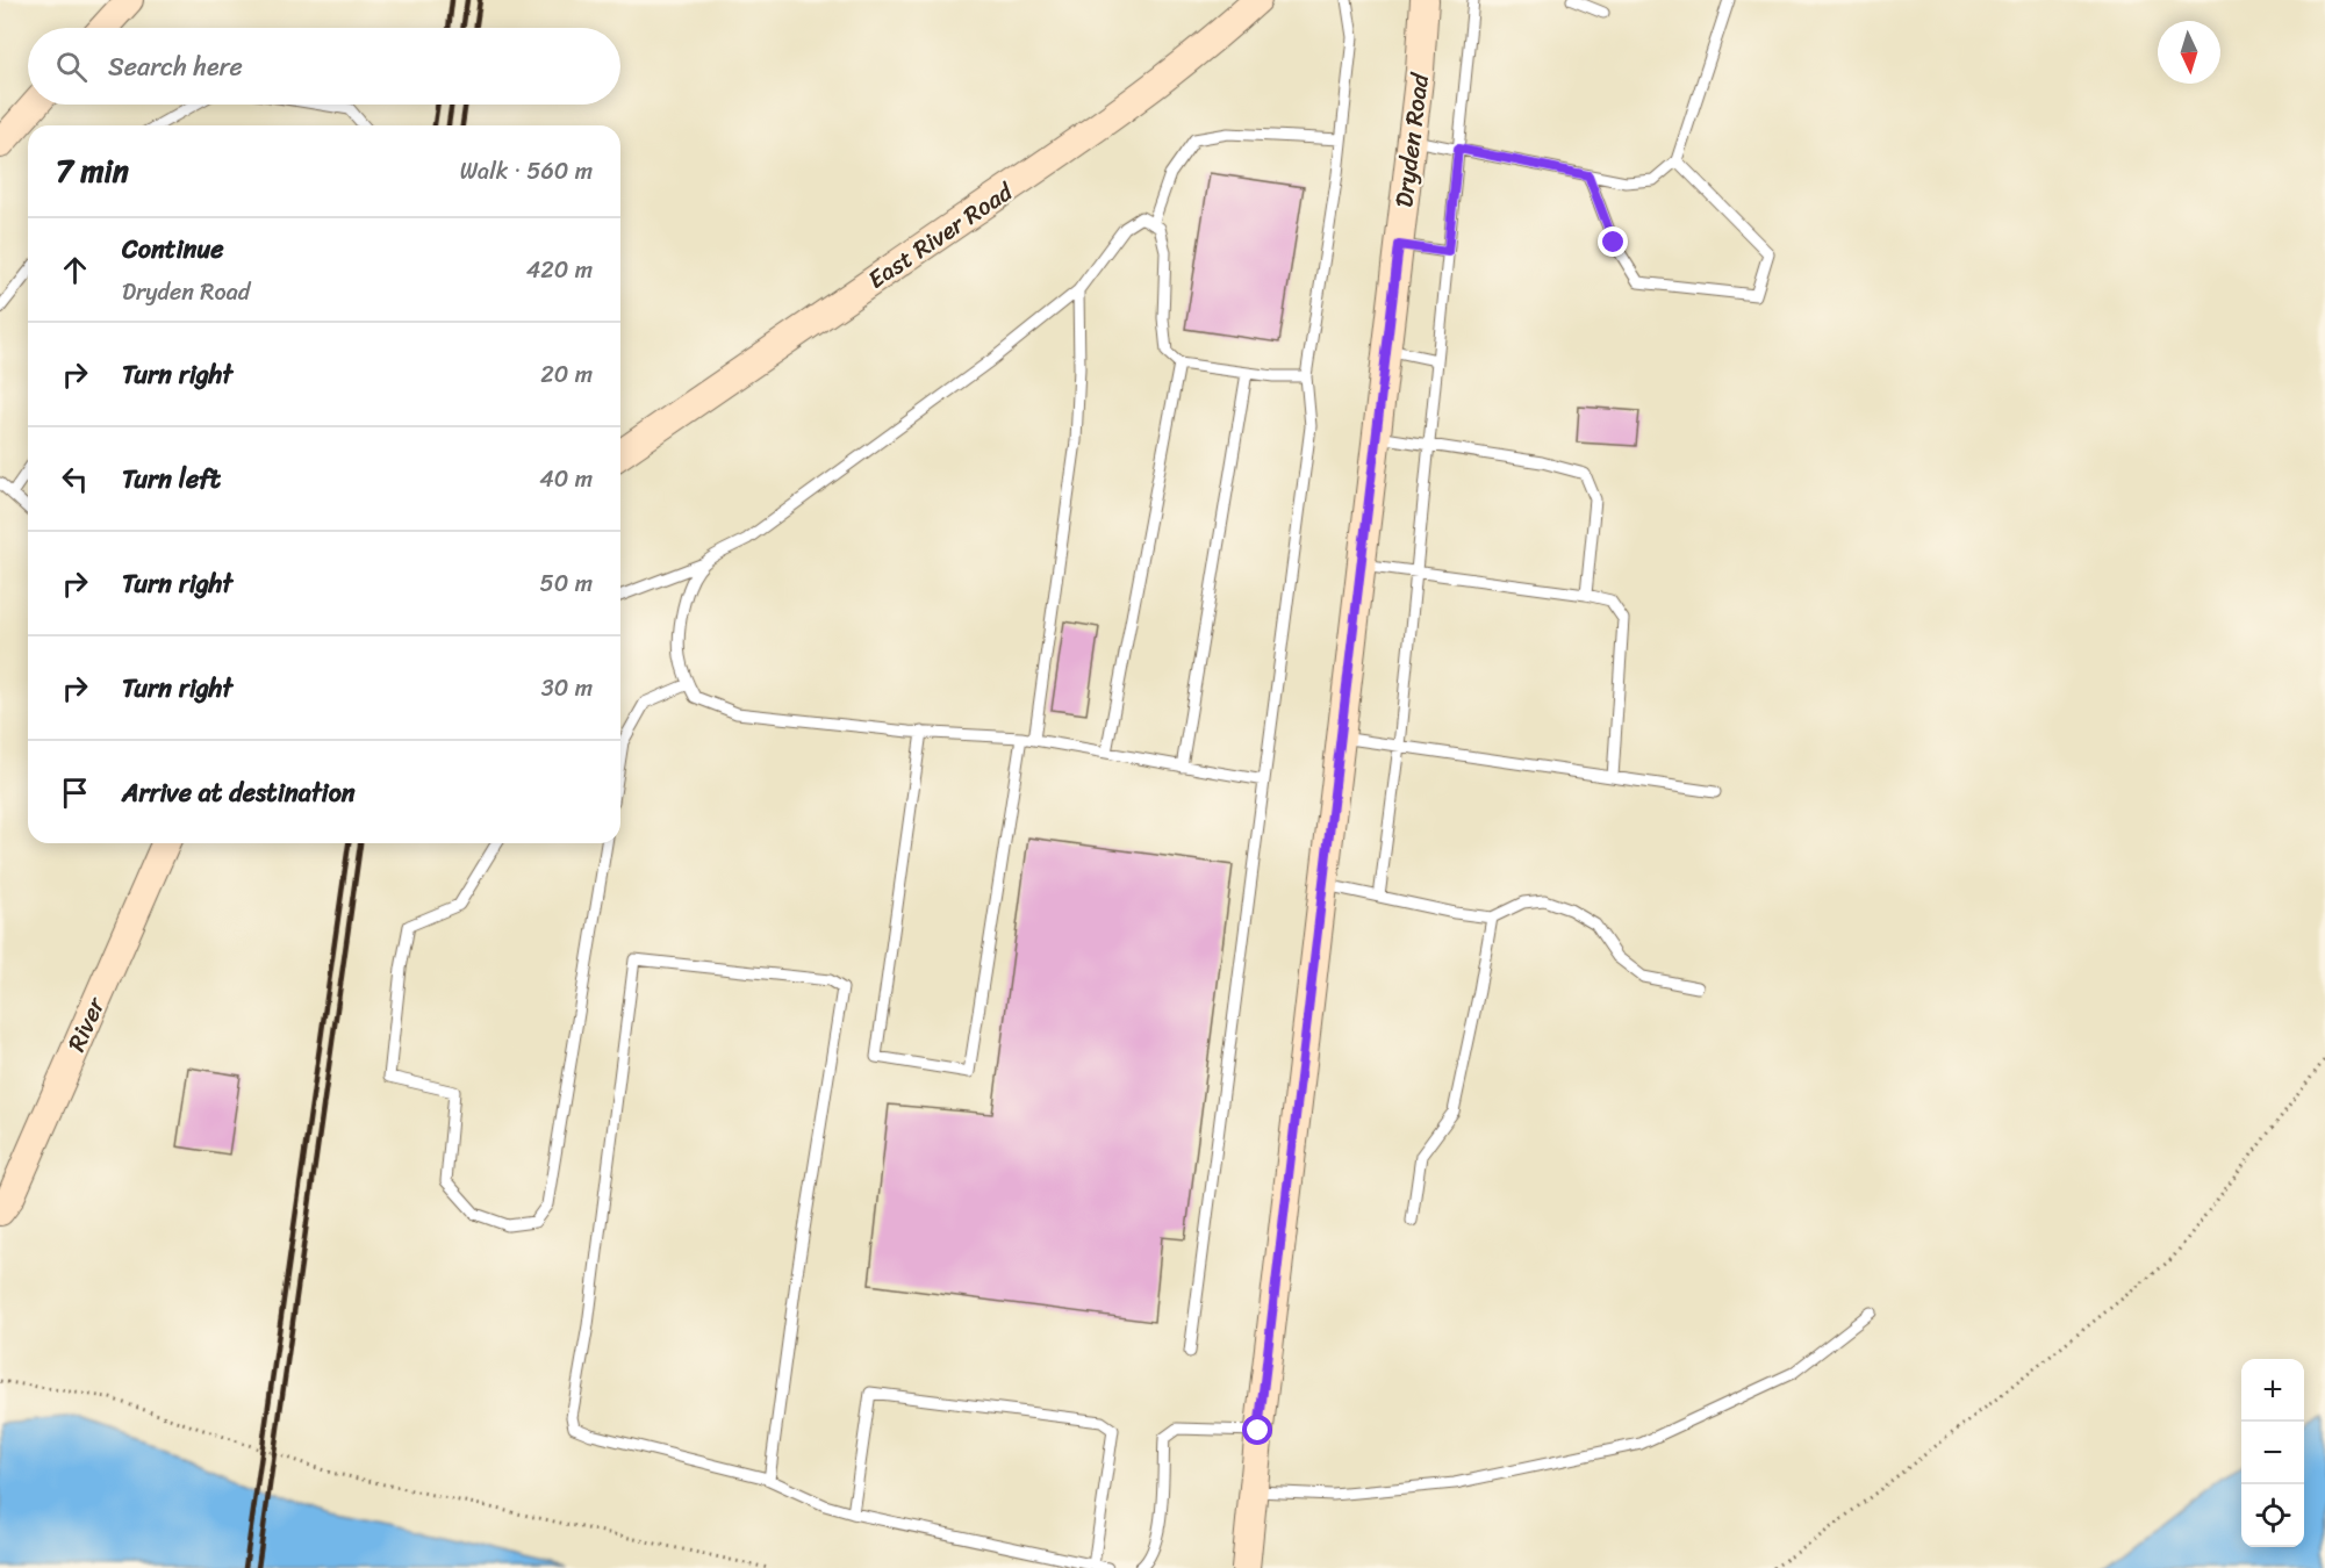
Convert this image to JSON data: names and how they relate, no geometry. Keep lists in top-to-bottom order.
{
  "streets": {
    "main road": ["Dryden Road", "East River Road", "River"]
  },
  "north": "bottom",
  "page": {
    "search": "Search here",
    "heading": ["7 min", "Walk · 560 m"],
    "list": [
      ["Continue", "Dryden Road", "420 m"],
      ["Turn right", "20 m"],
      ["Turn left", "40 m"],
      ["Turn right", "50 m"],
      ["Turn right", "30 m"],
      "Arrive at destination"
    ],
    "map_buttons": ["+", "−"]
  }
}
